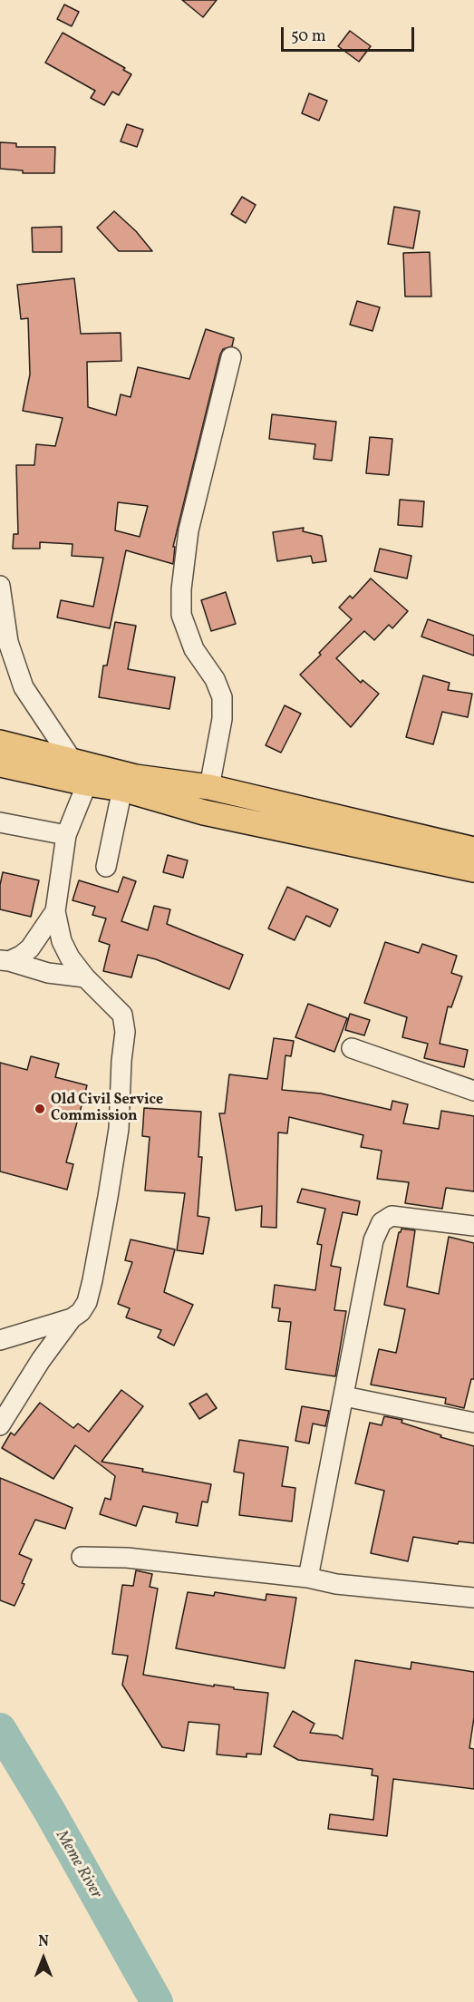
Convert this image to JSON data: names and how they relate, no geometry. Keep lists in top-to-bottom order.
{
  "water": ["Meme River"],
  "places": ["Old Civil Service Commission"],
  "scale_bar": "50 m",
  "north": "top"
}
